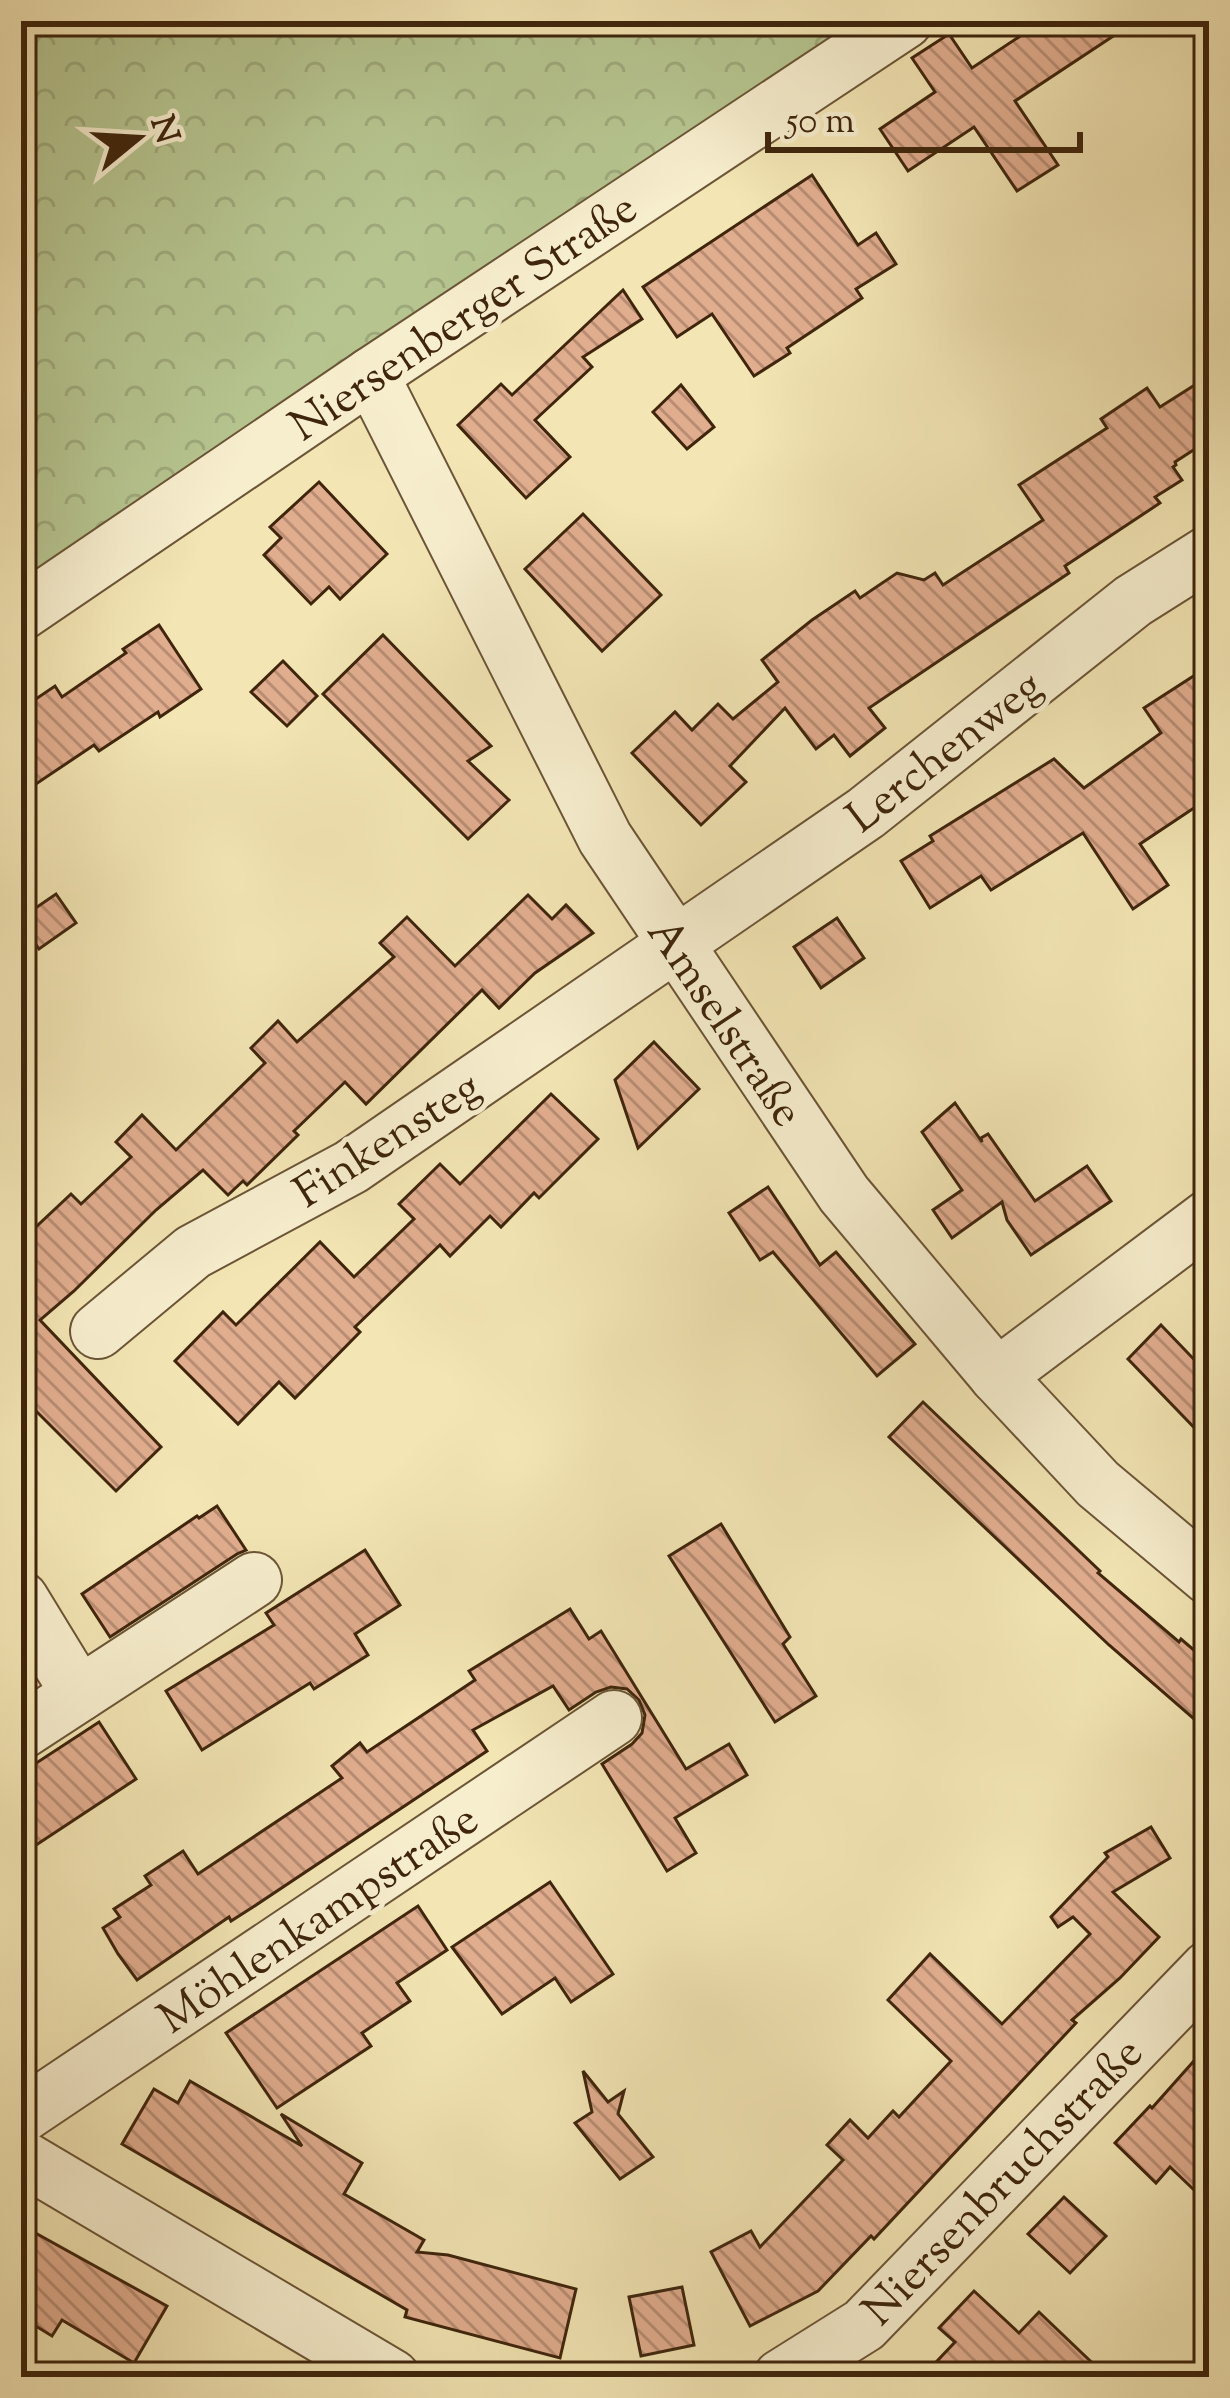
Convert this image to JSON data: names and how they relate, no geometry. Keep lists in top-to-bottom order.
{
  "streets": {
    "street": [
      "Niersenberger Straße",
      "Lerchenweg",
      "Amselstraße",
      "Finkensteg",
      "Möhlenkampstraße",
      "Niersenbruchstraße"
    ]
  },
  "crossings": [
    ["Niersenberger Straße", "Amselstraße"],
    ["Lerchenweg", "Amselstraße"],
    ["Lerchenweg", "Finkensteg"],
    ["Amselstraße", "Finkensteg"]
  ],
  "scale_bar": "50 m",
  "north": "right"
}
